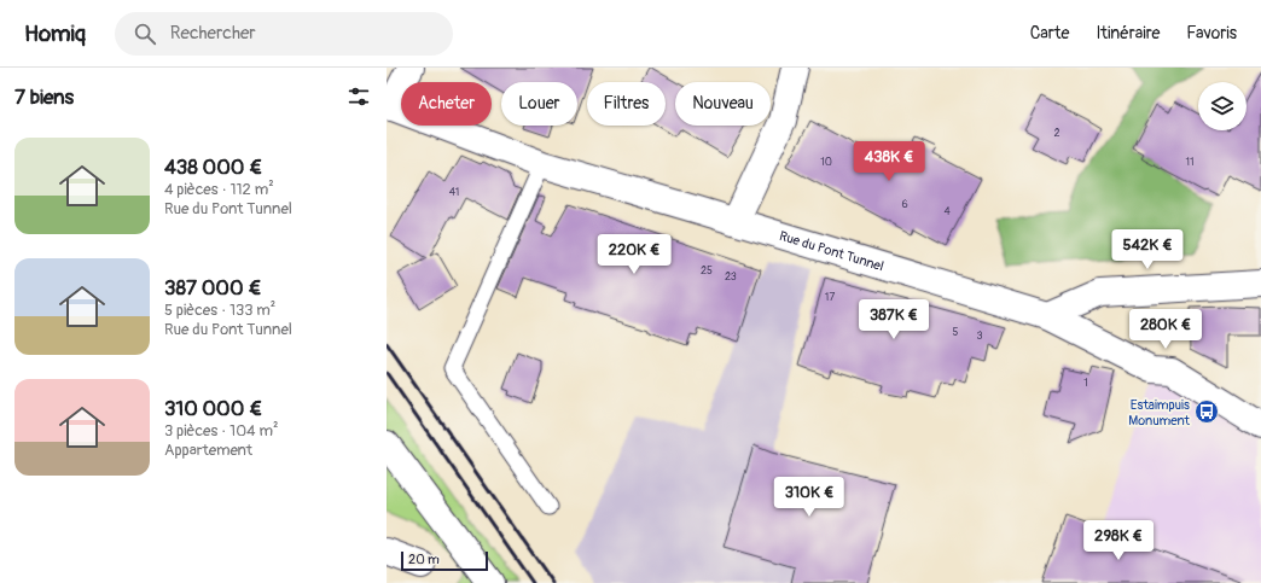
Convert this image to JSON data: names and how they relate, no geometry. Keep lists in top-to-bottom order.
{
  "streets": {
    "main road": ["Rue du Pont Tunnel"]
  },
  "places": {
    "bus stop": ["Estaimpuis Monument"]
  },
  "house_numbers": [
    "2",
    "10",
    "11",
    "41",
    "6",
    "4",
    "25",
    "23",
    "17",
    "5",
    "3",
    "1"
  ],
  "scale_bar": "20 m",
  "page": {
    "header": "Homiq",
    "search": "Rechercher",
    "nav": ["Carte", "Itinéraire", "Favoris"],
    "heading": "7 biens",
    "chip": [
      "Acheter",
      "Louer",
      "Filtres",
      "Nouveau"
    ],
    "list": [
      {
        "name": "438 000 €",
        "note": "4 pièces · 112 m² · Rue du Pont Tunnel"
      },
      {
        "name": "387 000 €",
        "note": "5 pièces · 133 m² · Rue du Pont Tunnel"
      },
      {
        "name": "310 000 €",
        "note": "3 pièces · 104 m² · Appartement"
      }
    ],
    "price": [
      "438K €",
      "542K €",
      "220K €",
      "387K €",
      "280K €",
      "310K €",
      "298K €"
    ],
    "scale": "20 m"
  }
}
